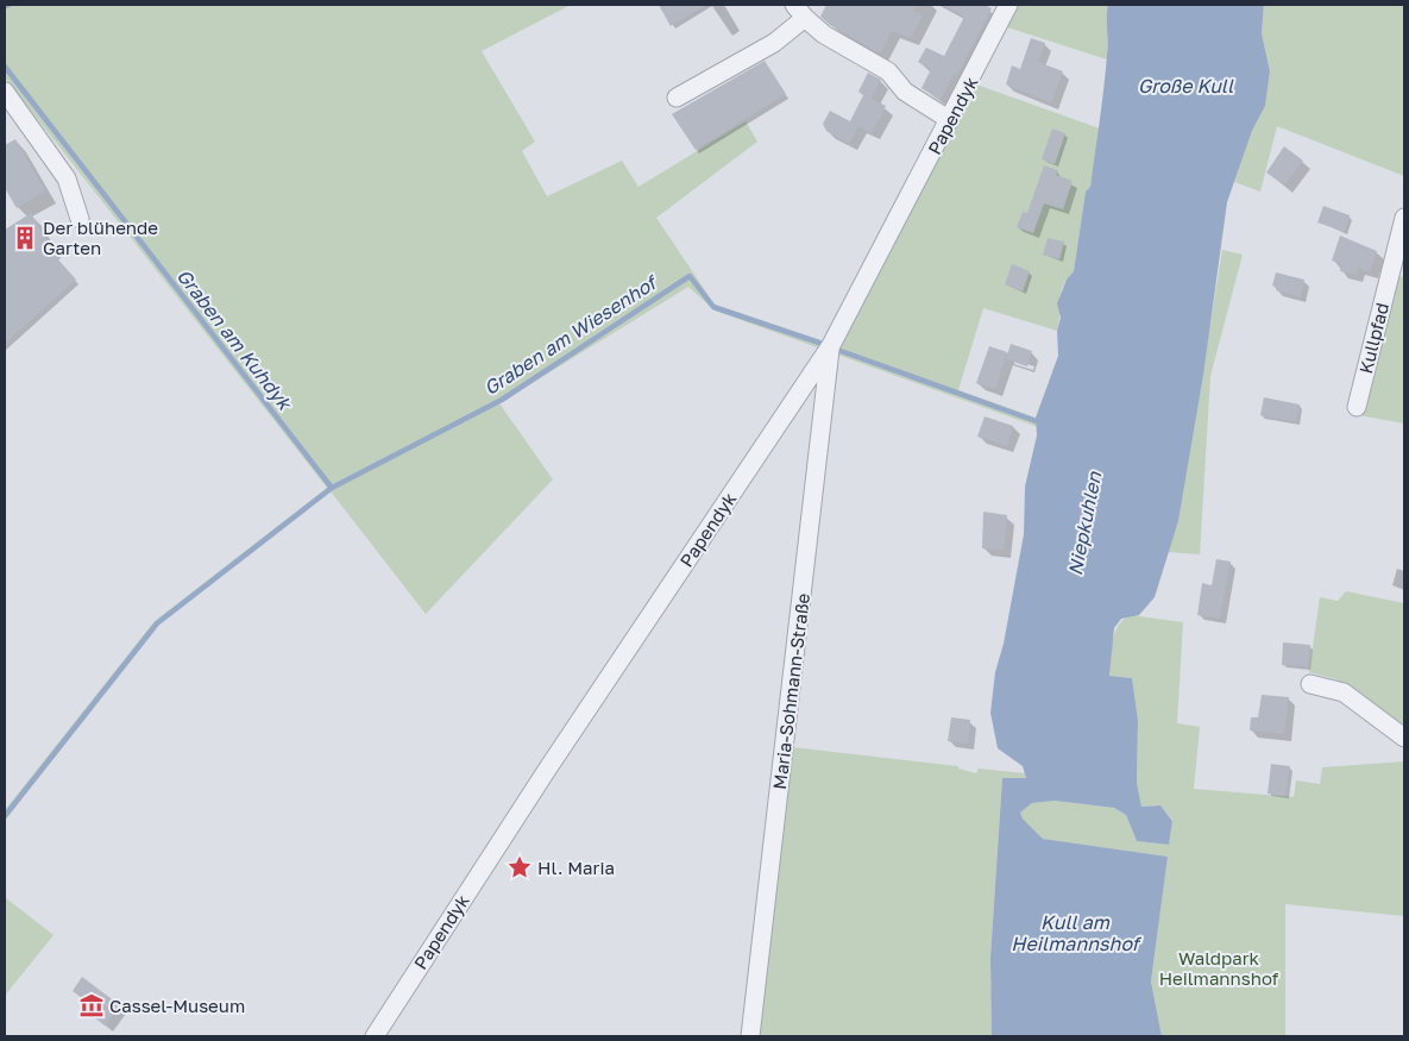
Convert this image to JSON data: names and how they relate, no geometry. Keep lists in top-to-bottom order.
{
  "streets": {
    "street": ["Papendyk", "Kullpfad", "Maria-Sohmann-Straße"]
  },
  "crossings": [
    ["Papendyk", "Maria-Sohmann-Straße"]
  ],
  "water": [
    "Große Kull",
    "Graben am Wiesenhof",
    "Graben am Kuhdyk",
    "Niepkuhlen",
    "Kull am Heilmannshof"
  ],
  "parks": ["Waldpark Heilmannshof"],
  "places": {
    "building": ["Der blühende Garten"],
    "place": ["Hl. Maria"],
    "museum": ["Cassel-Museum"]
  }
}
